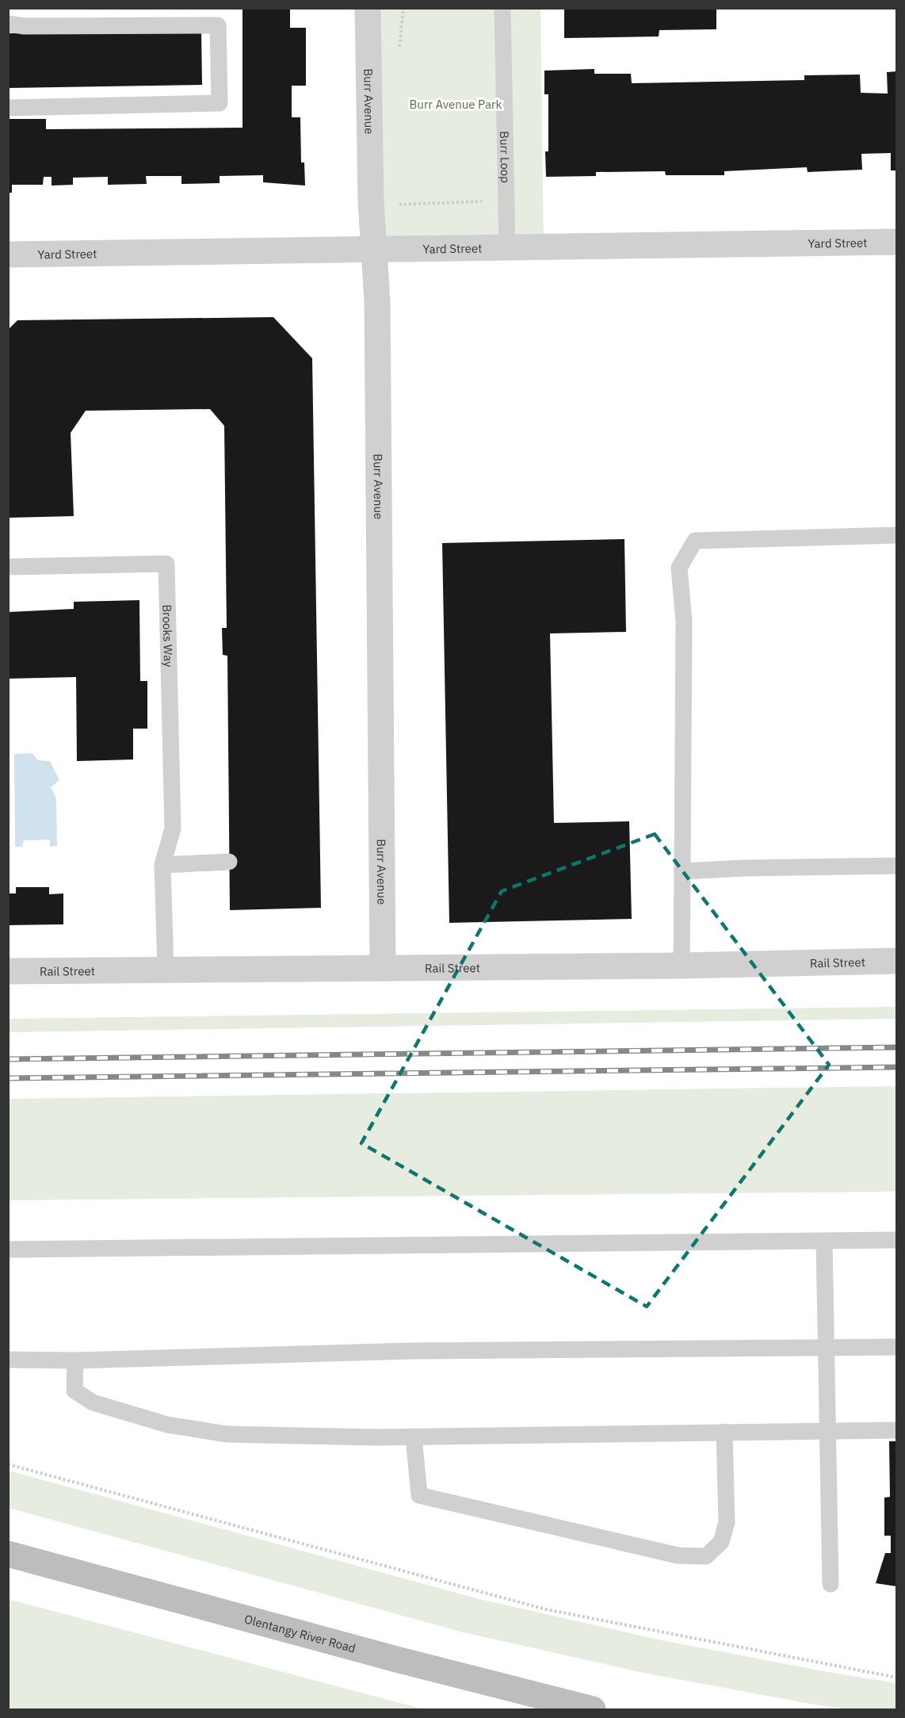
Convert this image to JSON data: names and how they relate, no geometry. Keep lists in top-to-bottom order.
{
  "streets": {
    "main road": ["Olentangy River Road"],
    "street": ["Burr Avenue", "Yard Street", "Rail Street"],
    "lane": ["Burr Loop", "Brooks Way"]
  },
  "crossings": [
    ["Burr Avenue", "Yard Street"],
    ["Burr Avenue", "Rail Street"],
    ["Burr Loop", "Yard Street"]
  ],
  "parks": ["Burr Avenue Park"]
}
